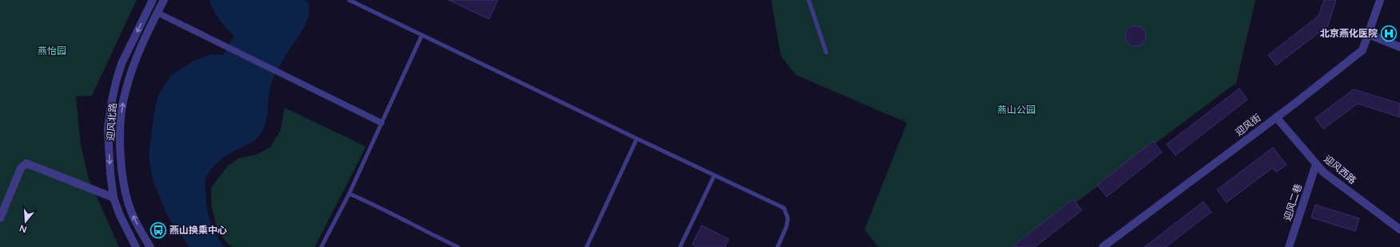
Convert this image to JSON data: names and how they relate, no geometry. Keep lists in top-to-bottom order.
{
  "streets": {
    "street": [
      "迎风北路",
      "迎风街",
      "迎风西路",
      "迎风二巷"
    ]
  },
  "crossings": [
    ["迎风街", "迎风西路"],
    ["迎风西路", "迎风二巷"]
  ],
  "parks": ["燕怡园", "燕山公园"],
  "places": {
    "hospital": ["北京燕化医院"],
    "bus stop": ["燕山换乘中心"]
  },
  "north": "bottom"
}
